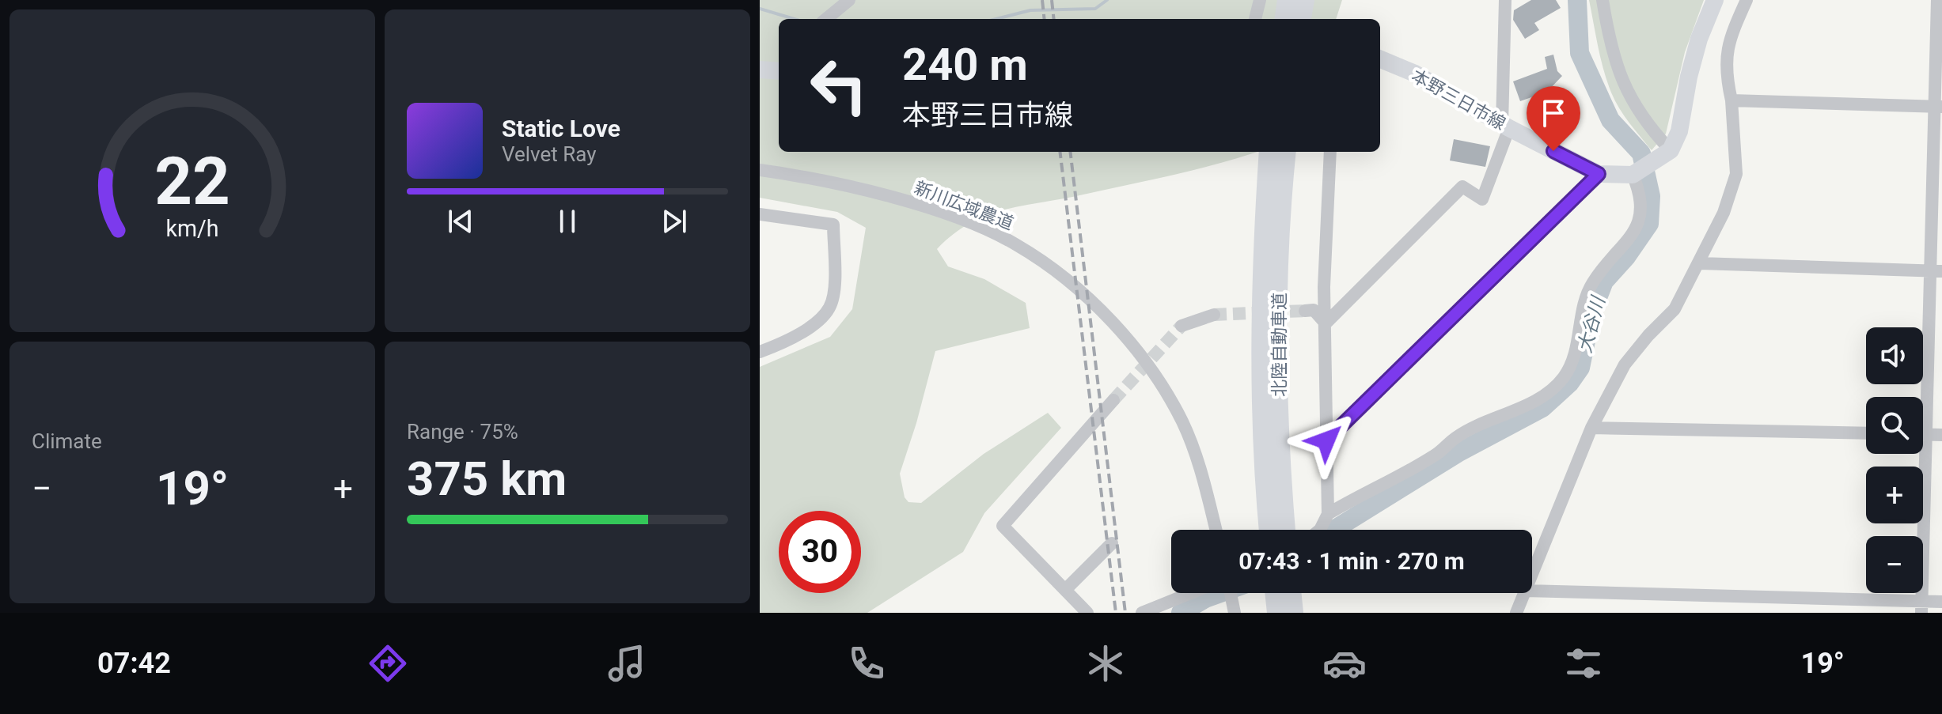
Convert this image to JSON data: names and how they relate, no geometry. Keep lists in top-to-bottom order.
{
  "streets": {
    "highway": ["北陸自動車道"],
    "main road": ["本野三日市線"],
    "street": ["新川広域農道"]
  },
  "water": ["大谷川"],
  "page": {
    "turn": ["240 m", "本野三日市線"],
    "song": ["Static Love", "Velvet Ray"],
    "map_buttons": ["+", "−"],
    "tile": [
      "Climate",
      ["Range · 75%", "375 km"]
    ],
    "heat": ["−", "19°", "+"],
    "limit": "30",
    "trip": "07:43 · 1 min · 270 m",
    "tabs": ["07:42", "19°"],
    "gauge": ["22", "km/h"]
  }
}
